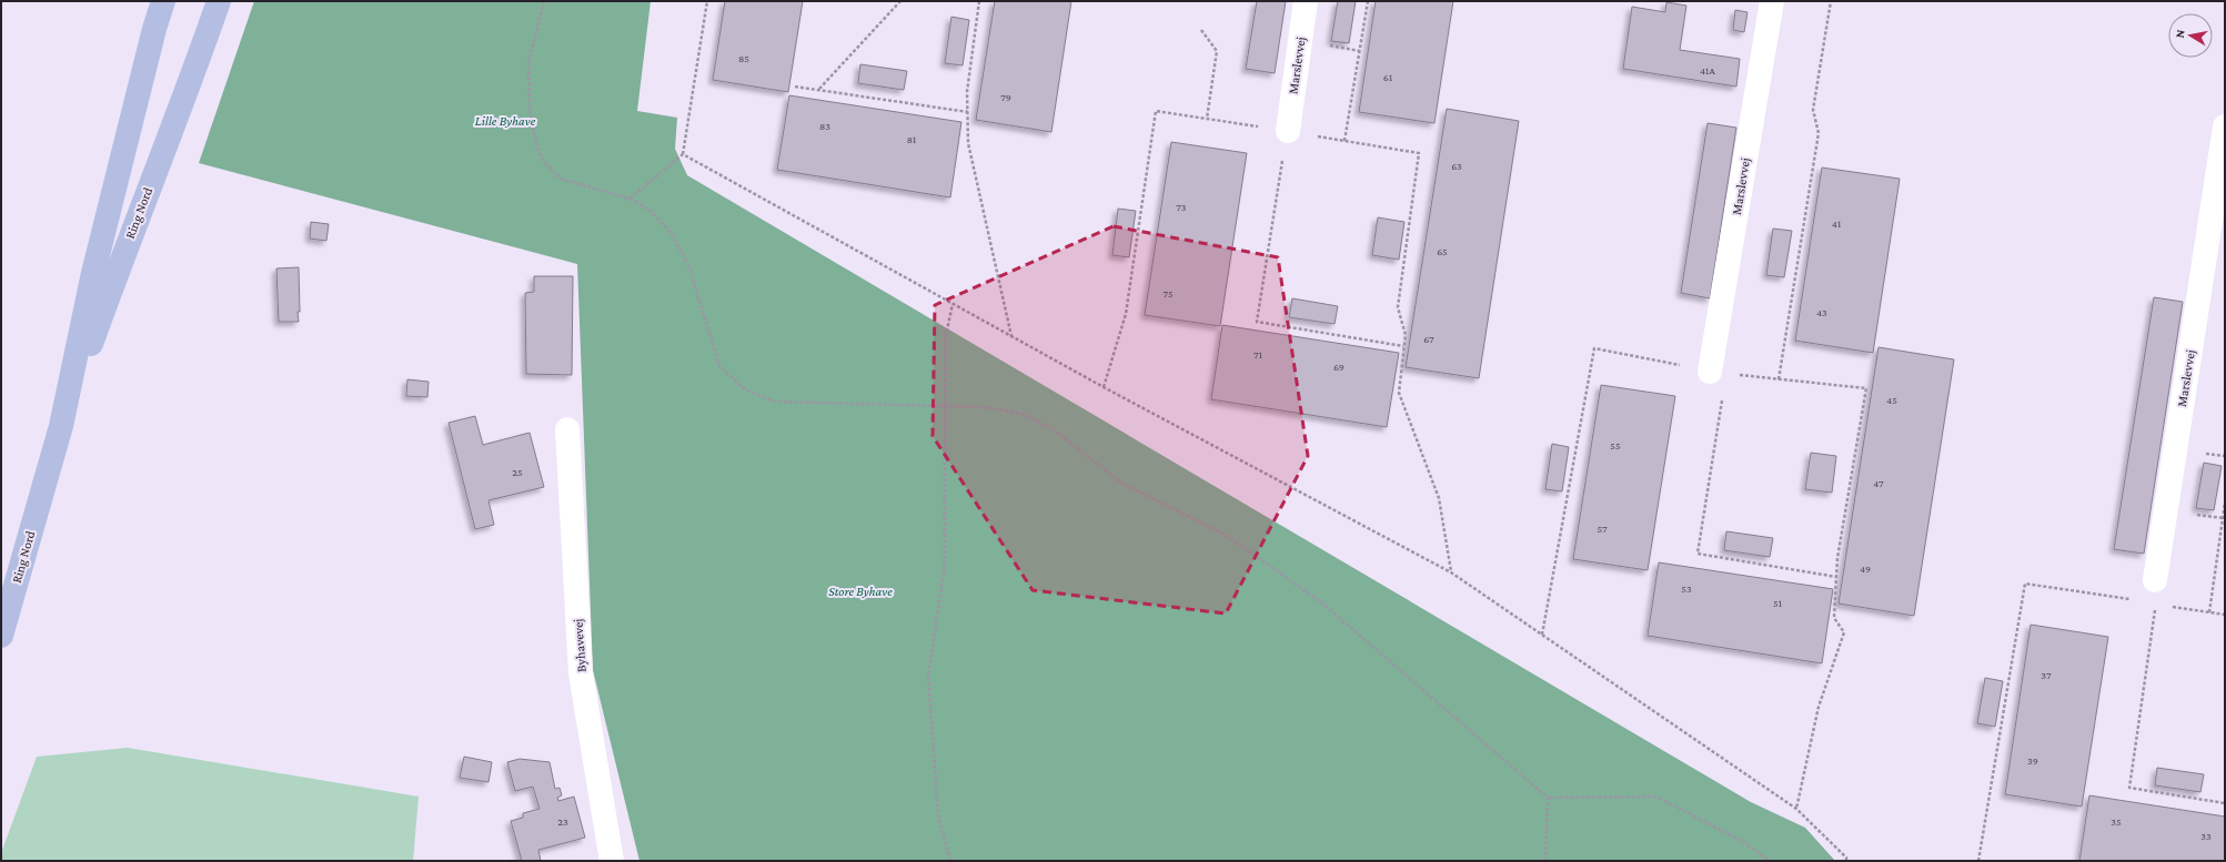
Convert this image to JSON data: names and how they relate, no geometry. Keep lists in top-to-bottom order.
{
  "streets": {
    "main road": ["Ring Nord"],
    "street": ["Marslevvej", "Byhavevej"]
  },
  "parks": ["Lille Byhave", "Store Byhave"],
  "house_numbers": [
    "85",
    "41A",
    "61",
    "79",
    "83",
    "81",
    "63",
    "73",
    "41",
    "65",
    "75",
    "43",
    "67",
    "71",
    "69",
    "45",
    "55",
    "25",
    "47",
    "57",
    "49",
    "53",
    "51",
    "37",
    "39",
    "23",
    "35",
    "33"
  ],
  "north": "left"
}
